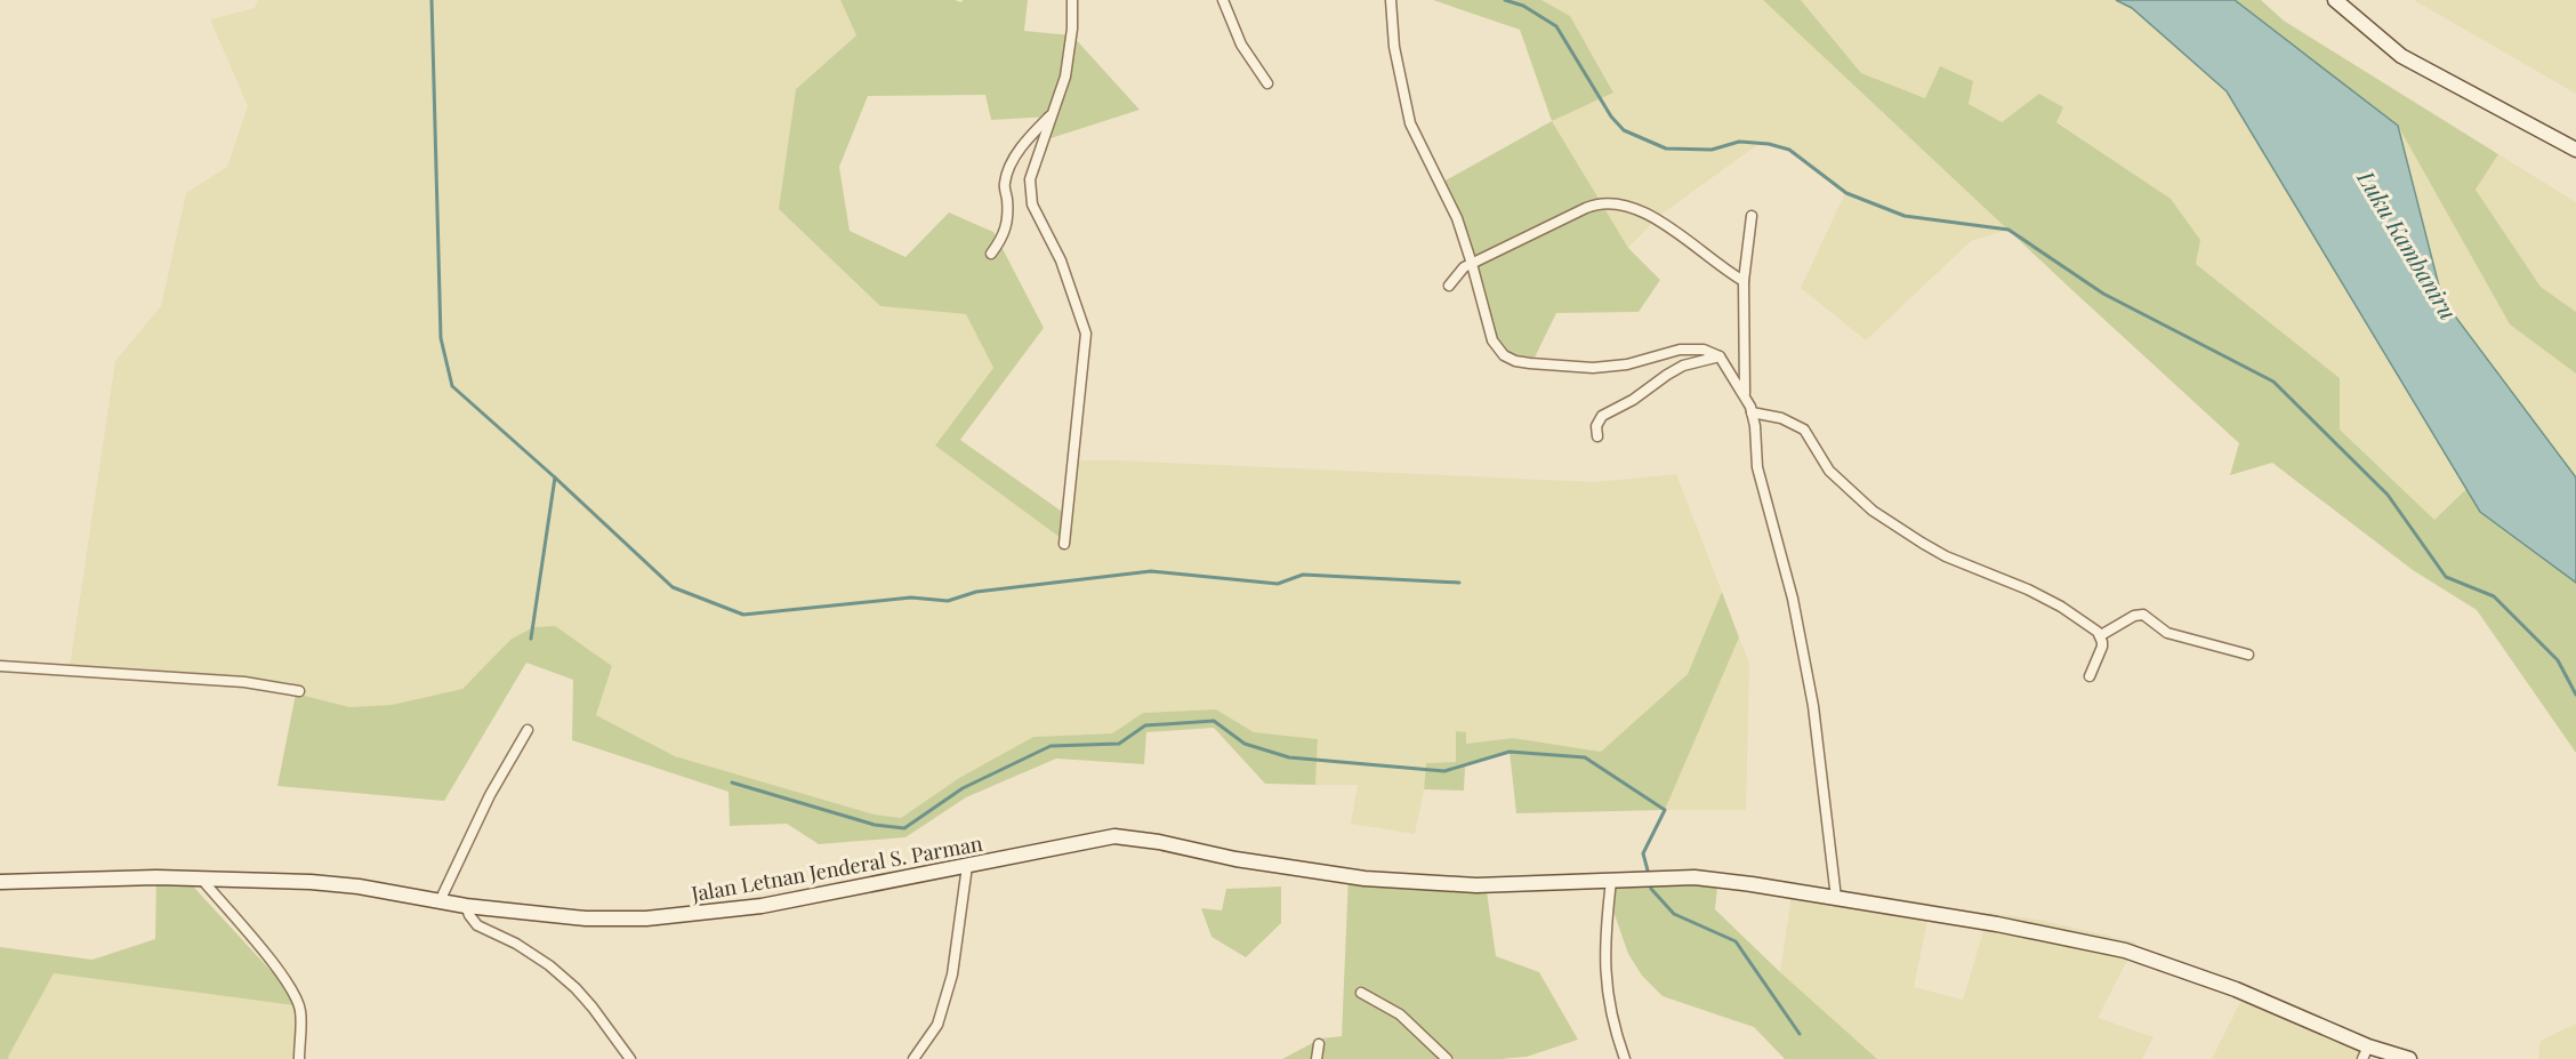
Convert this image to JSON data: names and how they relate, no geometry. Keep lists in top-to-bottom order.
{
  "streets": {
    "street": ["Jalan Letnan Jenderal S. Parman"]
  },
  "water": ["Luku Kambaniru"]
}
